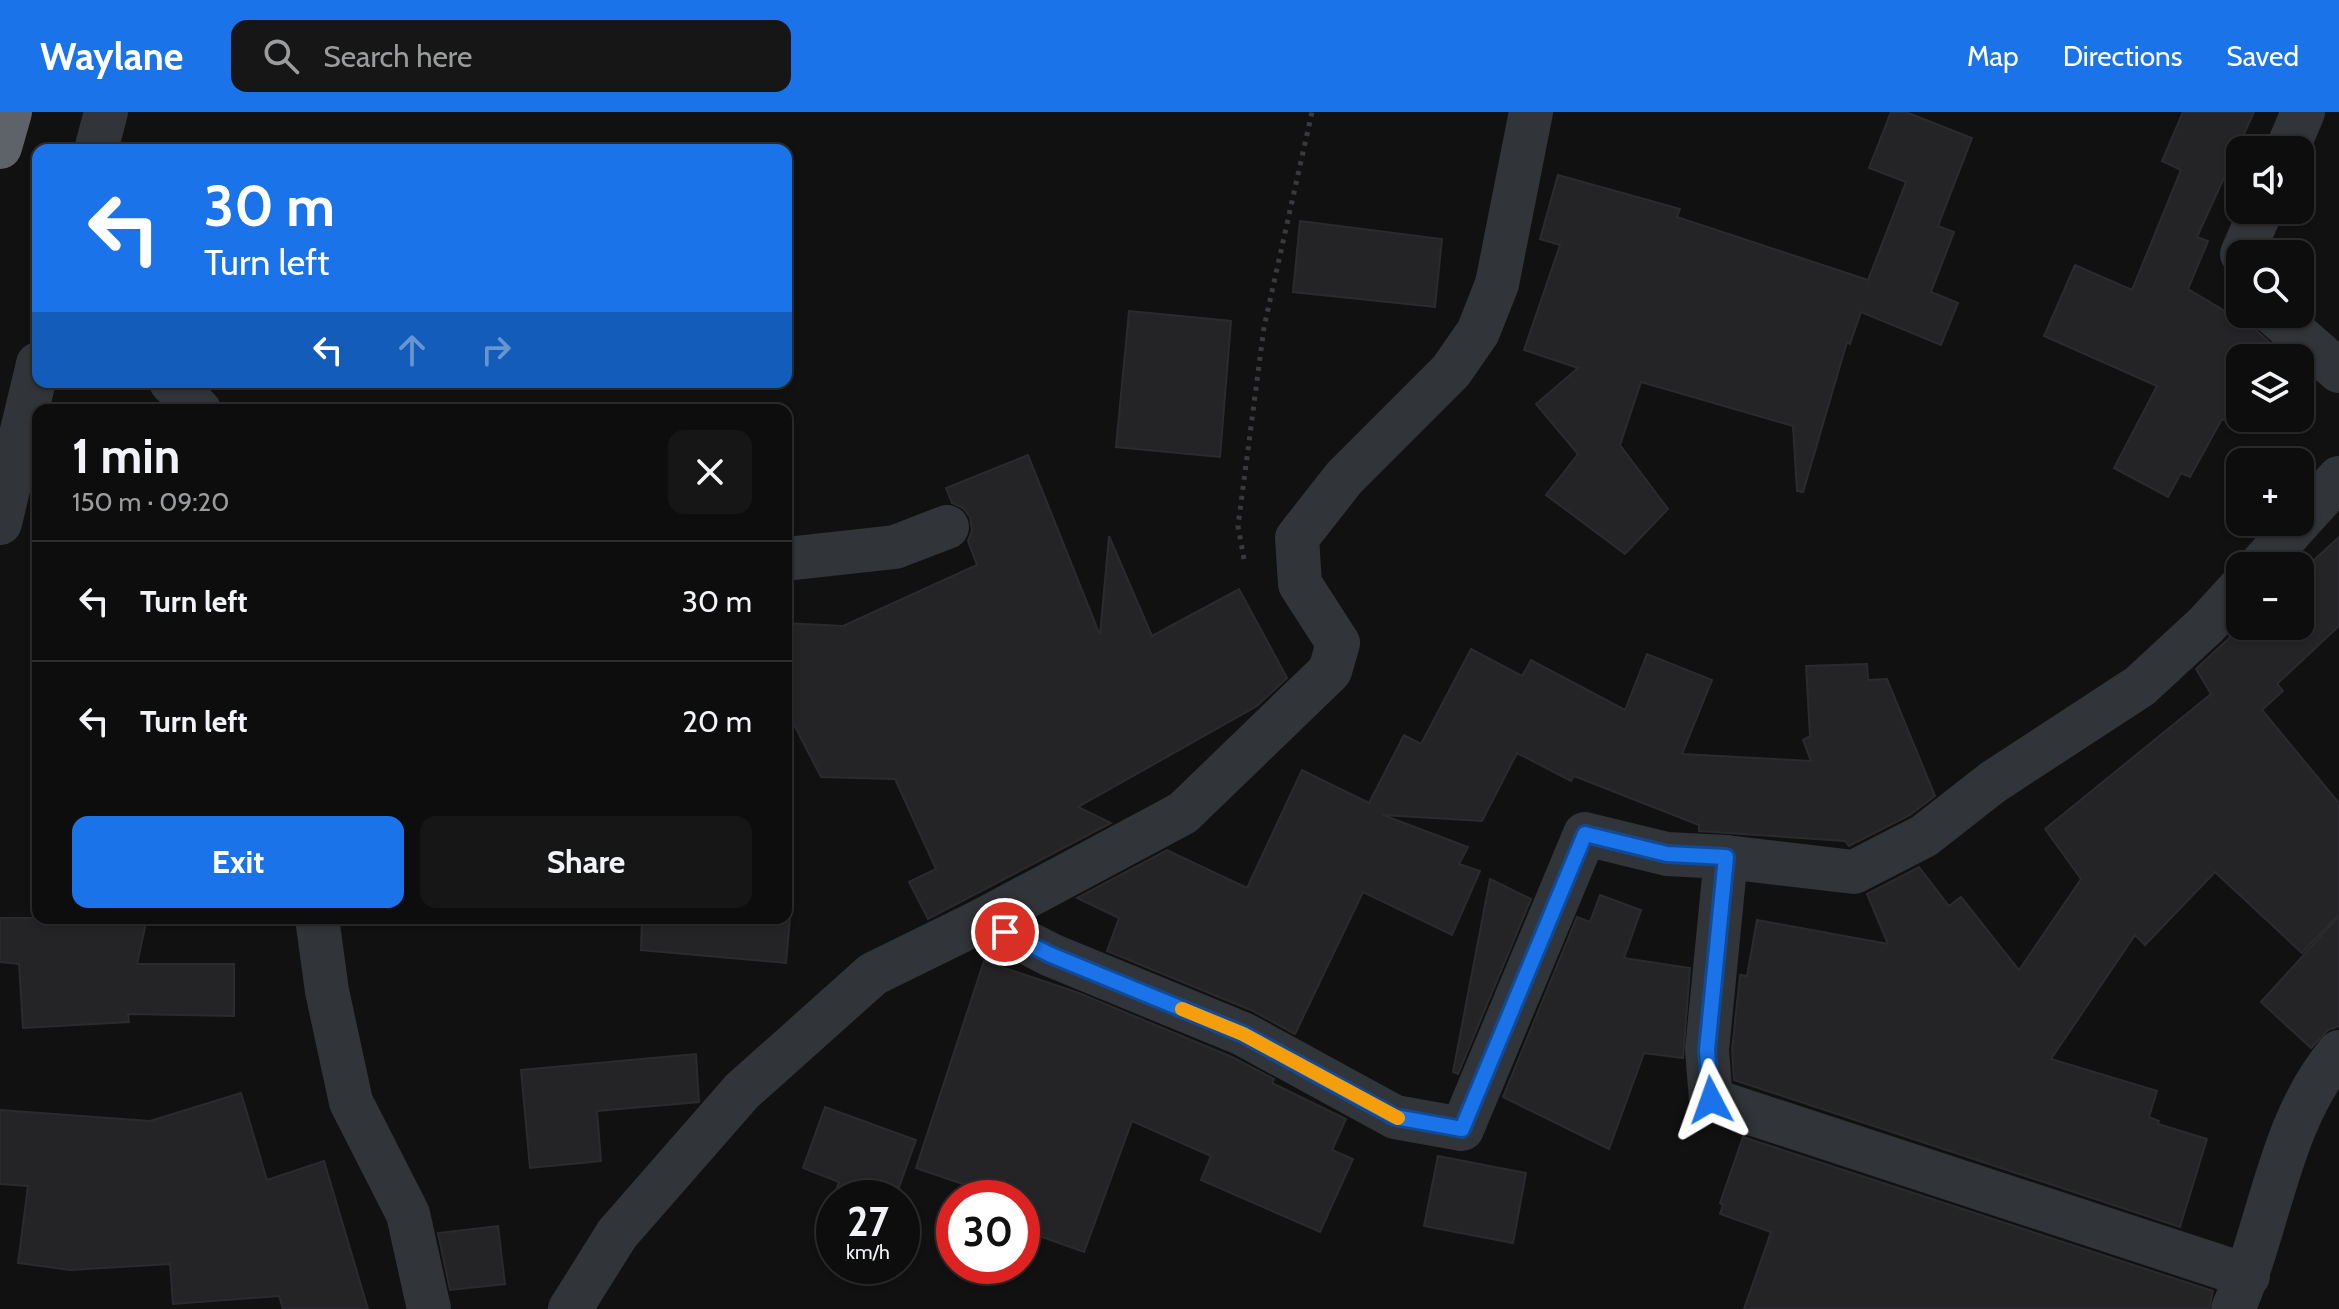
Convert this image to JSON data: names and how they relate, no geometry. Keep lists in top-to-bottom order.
{
  "page": {
    "header": "Waylane",
    "search": "Search here",
    "nav": ["Map", "Directions", "Saved"],
    "map_buttons": ["+", "−"],
    "turn": ["30 m", "Turn left"],
    "heading": ["1 min", "150 m · 09:20"],
    "list": [
      {
        "name": "Turn left",
        "value": "30 m"
      },
      {
        "name": "Turn left",
        "value": "20 m"
      }
    ],
    "buttons": ["Exit", "Share"],
    "speed": "27 km/h",
    "limit": "30"
  }
}
